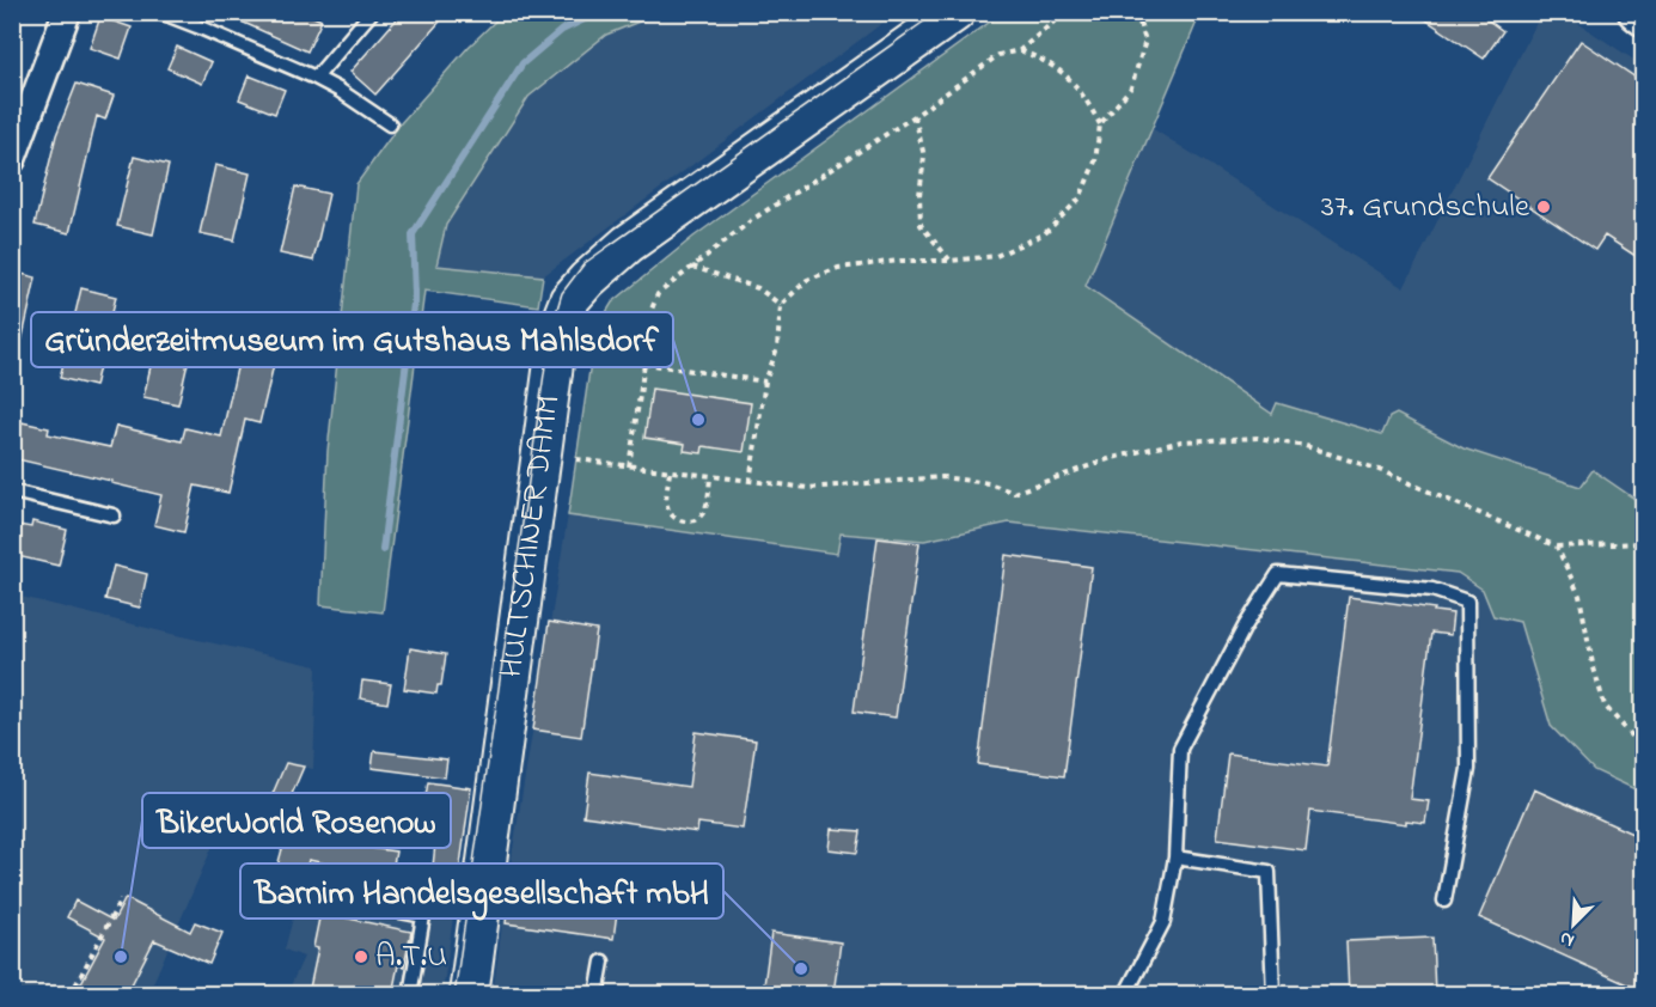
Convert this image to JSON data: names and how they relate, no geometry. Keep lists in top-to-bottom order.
{
  "streets": {
    "main road": ["HULTSCHINER DAMM"]
  },
  "places": [
    "37. Grundschule",
    "Gründerzeitmuseum im Gutshaus Mahlsdorf",
    "BikerWorld Rosenow",
    "A.T.U",
    "Barnim Handelsgesellschaft mbH"
  ],
  "north": "bottom left"
}
